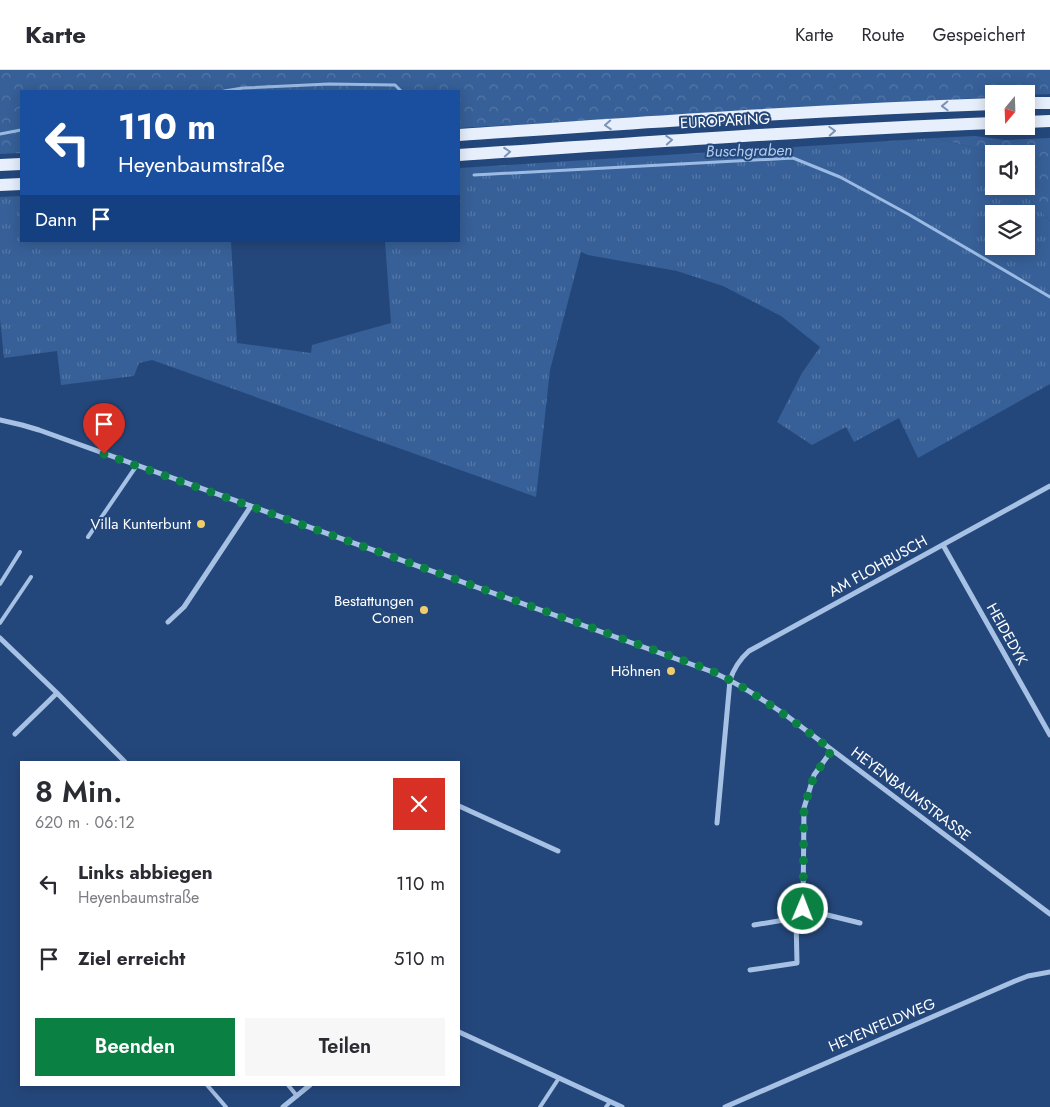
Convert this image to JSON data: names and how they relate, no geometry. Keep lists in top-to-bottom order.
{
  "streets": {
    "main road": ["EUROPARING"],
    "street": [
      "AM FLOHBUSCH",
      "HEIDEDYK",
      "HEYENBAUMSTRASSE",
      "HEYENFELDWEG"
    ]
  },
  "crossings": [
    ["AM FLOHBUSCH", "HEIDEDYK"],
    ["AM FLOHBUSCH", "HEYENBAUMSTRASSE"]
  ],
  "water": ["Buschgraben"],
  "places": ["Villa Kunterbunt", "Bestattungen Conen", "Höhnen"],
  "north": "bottom",
  "page": {
    "header": "Karte",
    "nav": ["Karte", "Route", "Gespeichert"],
    "turn": ["110 m", "Heyenbaumstraße"],
    "then": "Dann",
    "heading": ["8 Min.", "620 m · 06:12"],
    "list": [
      {
        "name": "Links abbiegen",
        "note": "Heyenbaumstraße",
        "value": "110 m"
      },
      {
        "name": "Ziel erreicht",
        "value": "510 m"
      }
    ],
    "buttons": ["Beenden", "Teilen"]
  }
}
